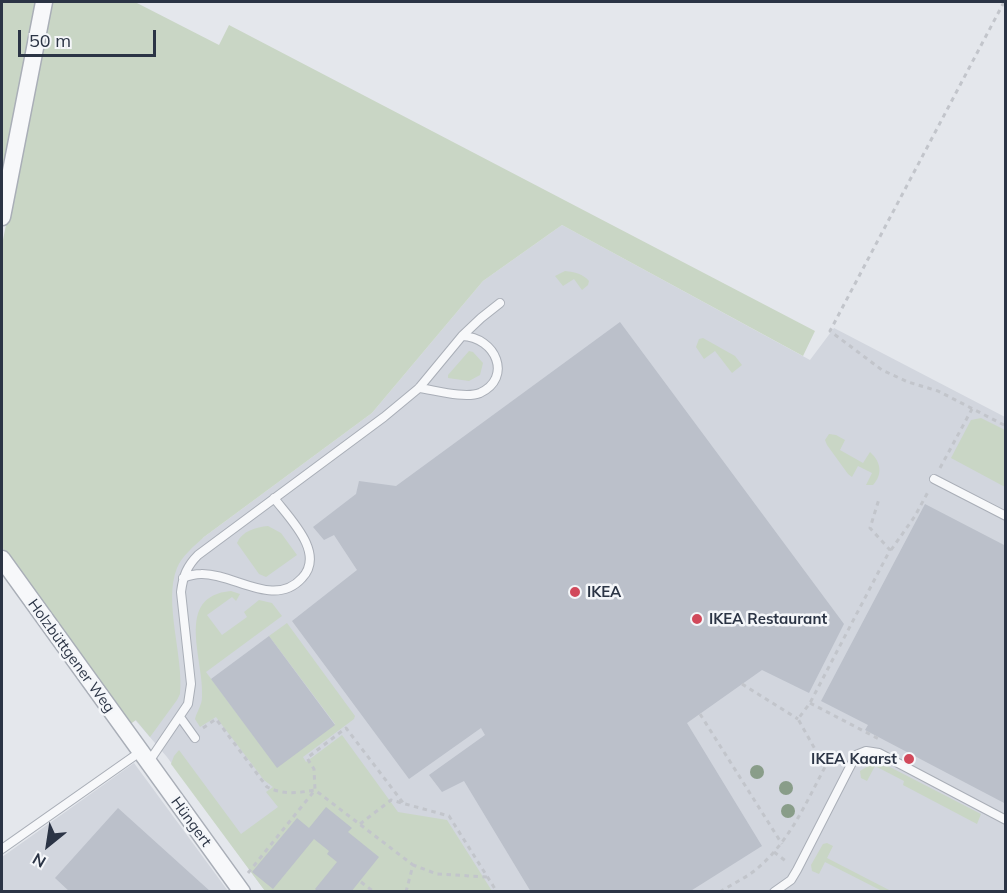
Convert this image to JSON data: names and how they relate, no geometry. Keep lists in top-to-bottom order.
{
  "streets": {
    "street": ["Holzbüttgener Weg", "Hüngert"]
  },
  "crossings": [
    ["Holzbüttgener Weg", "Hüngert"]
  ],
  "places": ["IKEA", "IKEA Restaurant", "IKEA Kaarst"],
  "scale_bar": "50 m",
  "north": "bottom left"
}
